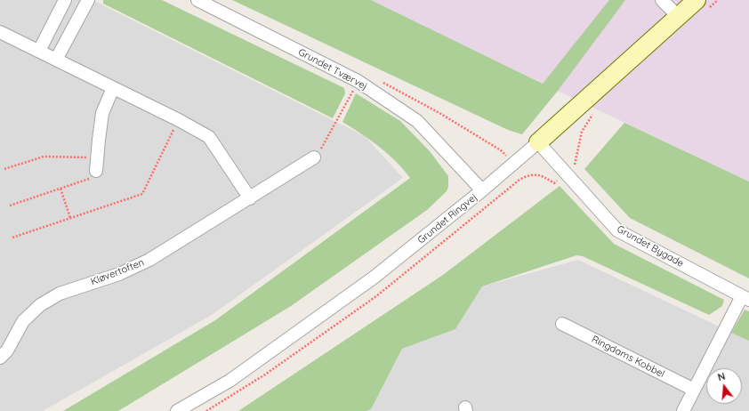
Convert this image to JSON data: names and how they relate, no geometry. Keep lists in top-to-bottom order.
{
  "streets": {
    "street": [
      "Grundet Tværvej",
      "Grundet Ringvej",
      "Grundet Bygade",
      "Kløvertoften",
      "Ringdams Kobbel"
    ]
  },
  "crossings": [
    ["Grundet Tværvej", "Grundet Ringvej"],
    ["Grundet Ringvej", "Grundet Bygade"]
  ],
  "north": "top"
}
